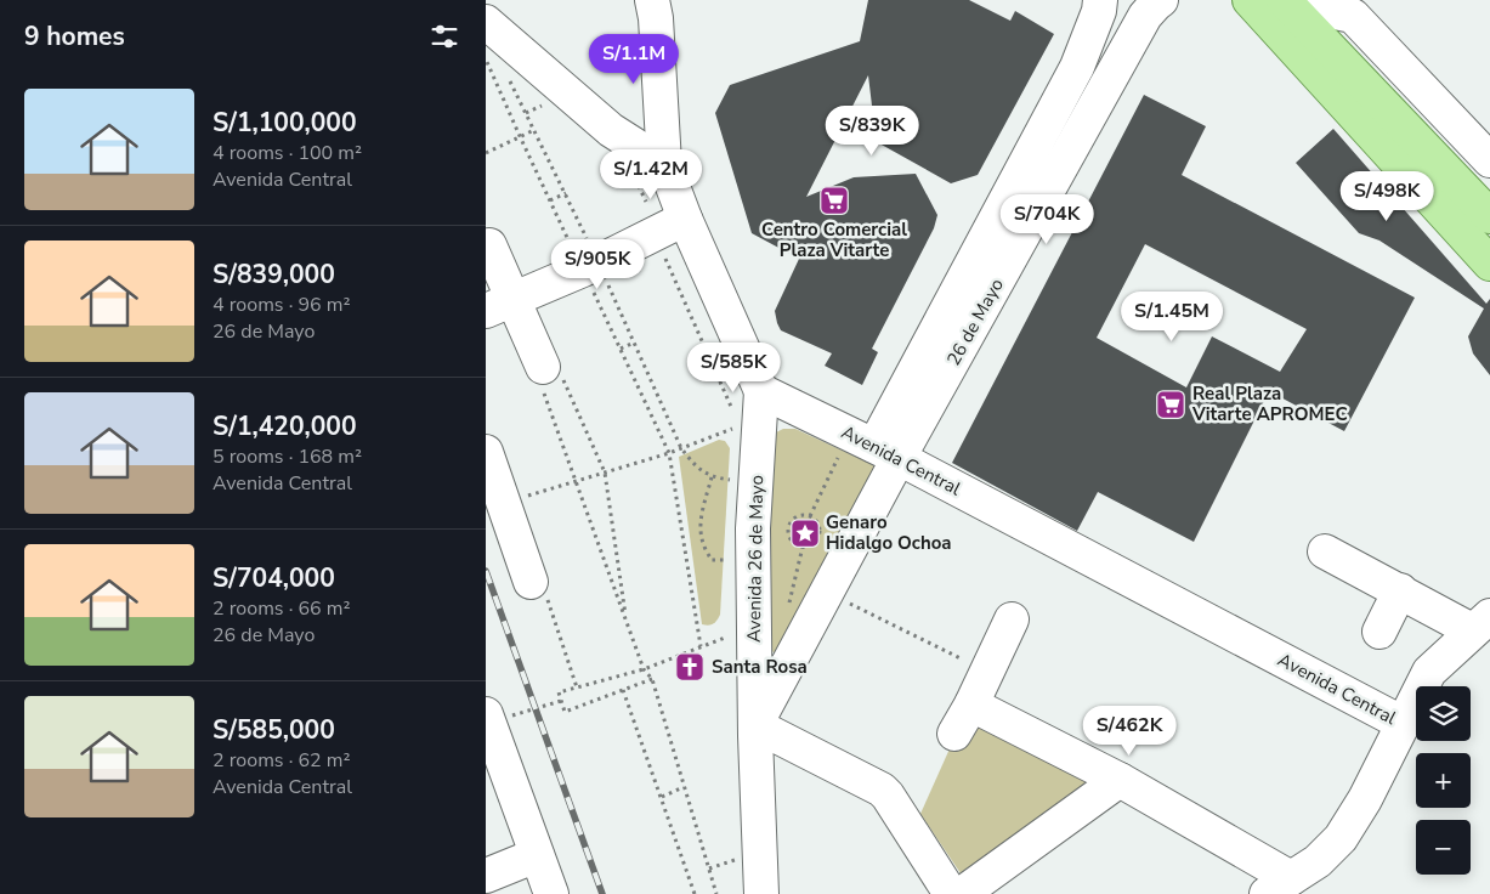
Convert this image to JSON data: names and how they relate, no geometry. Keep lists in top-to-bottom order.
{
  "streets": {
    "street": ["26 de Mayo", "Avenida Central", "Avenida 26 de Mayo"]
  },
  "crossings": [
    ["26 de Mayo", "Avenida Central"],
    ["Avenida Central", "Avenida 26 de Mayo"]
  ],
  "places": {
    "supermarket": ["Centro Comercial Plaza Vitarte", "Real Plaza Vitarte APROMEC"],
    "place": ["Genaro Hidalgo Ochoa"],
    "church": ["Santa Rosa"]
  },
  "page": {
    "heading": "9 homes",
    "price": [
      "S/1.1M",
      "S/839K",
      "S/1.42M",
      "S/498K",
      "S/704K",
      "S/905K",
      "S/1.45M",
      "S/585K",
      "S/462K"
    ],
    "list": [
      {
        "name": "S/1,100,000",
        "note": "4 rooms · 100 m² · Avenida Central"
      },
      {
        "name": "S/839,000",
        "note": "4 rooms · 96 m² · 26 de Mayo"
      },
      {
        "name": "S/1,420,000",
        "note": "5 rooms · 168 m² · Avenida Central"
      },
      {
        "name": "S/704,000",
        "note": "2 rooms · 66 m² · 26 de Mayo"
      },
      {
        "name": "S/585,000",
        "note": "2 rooms · 62 m² · Avenida Central"
      }
    ],
    "map_buttons": ["+", "−"]
  }
}
